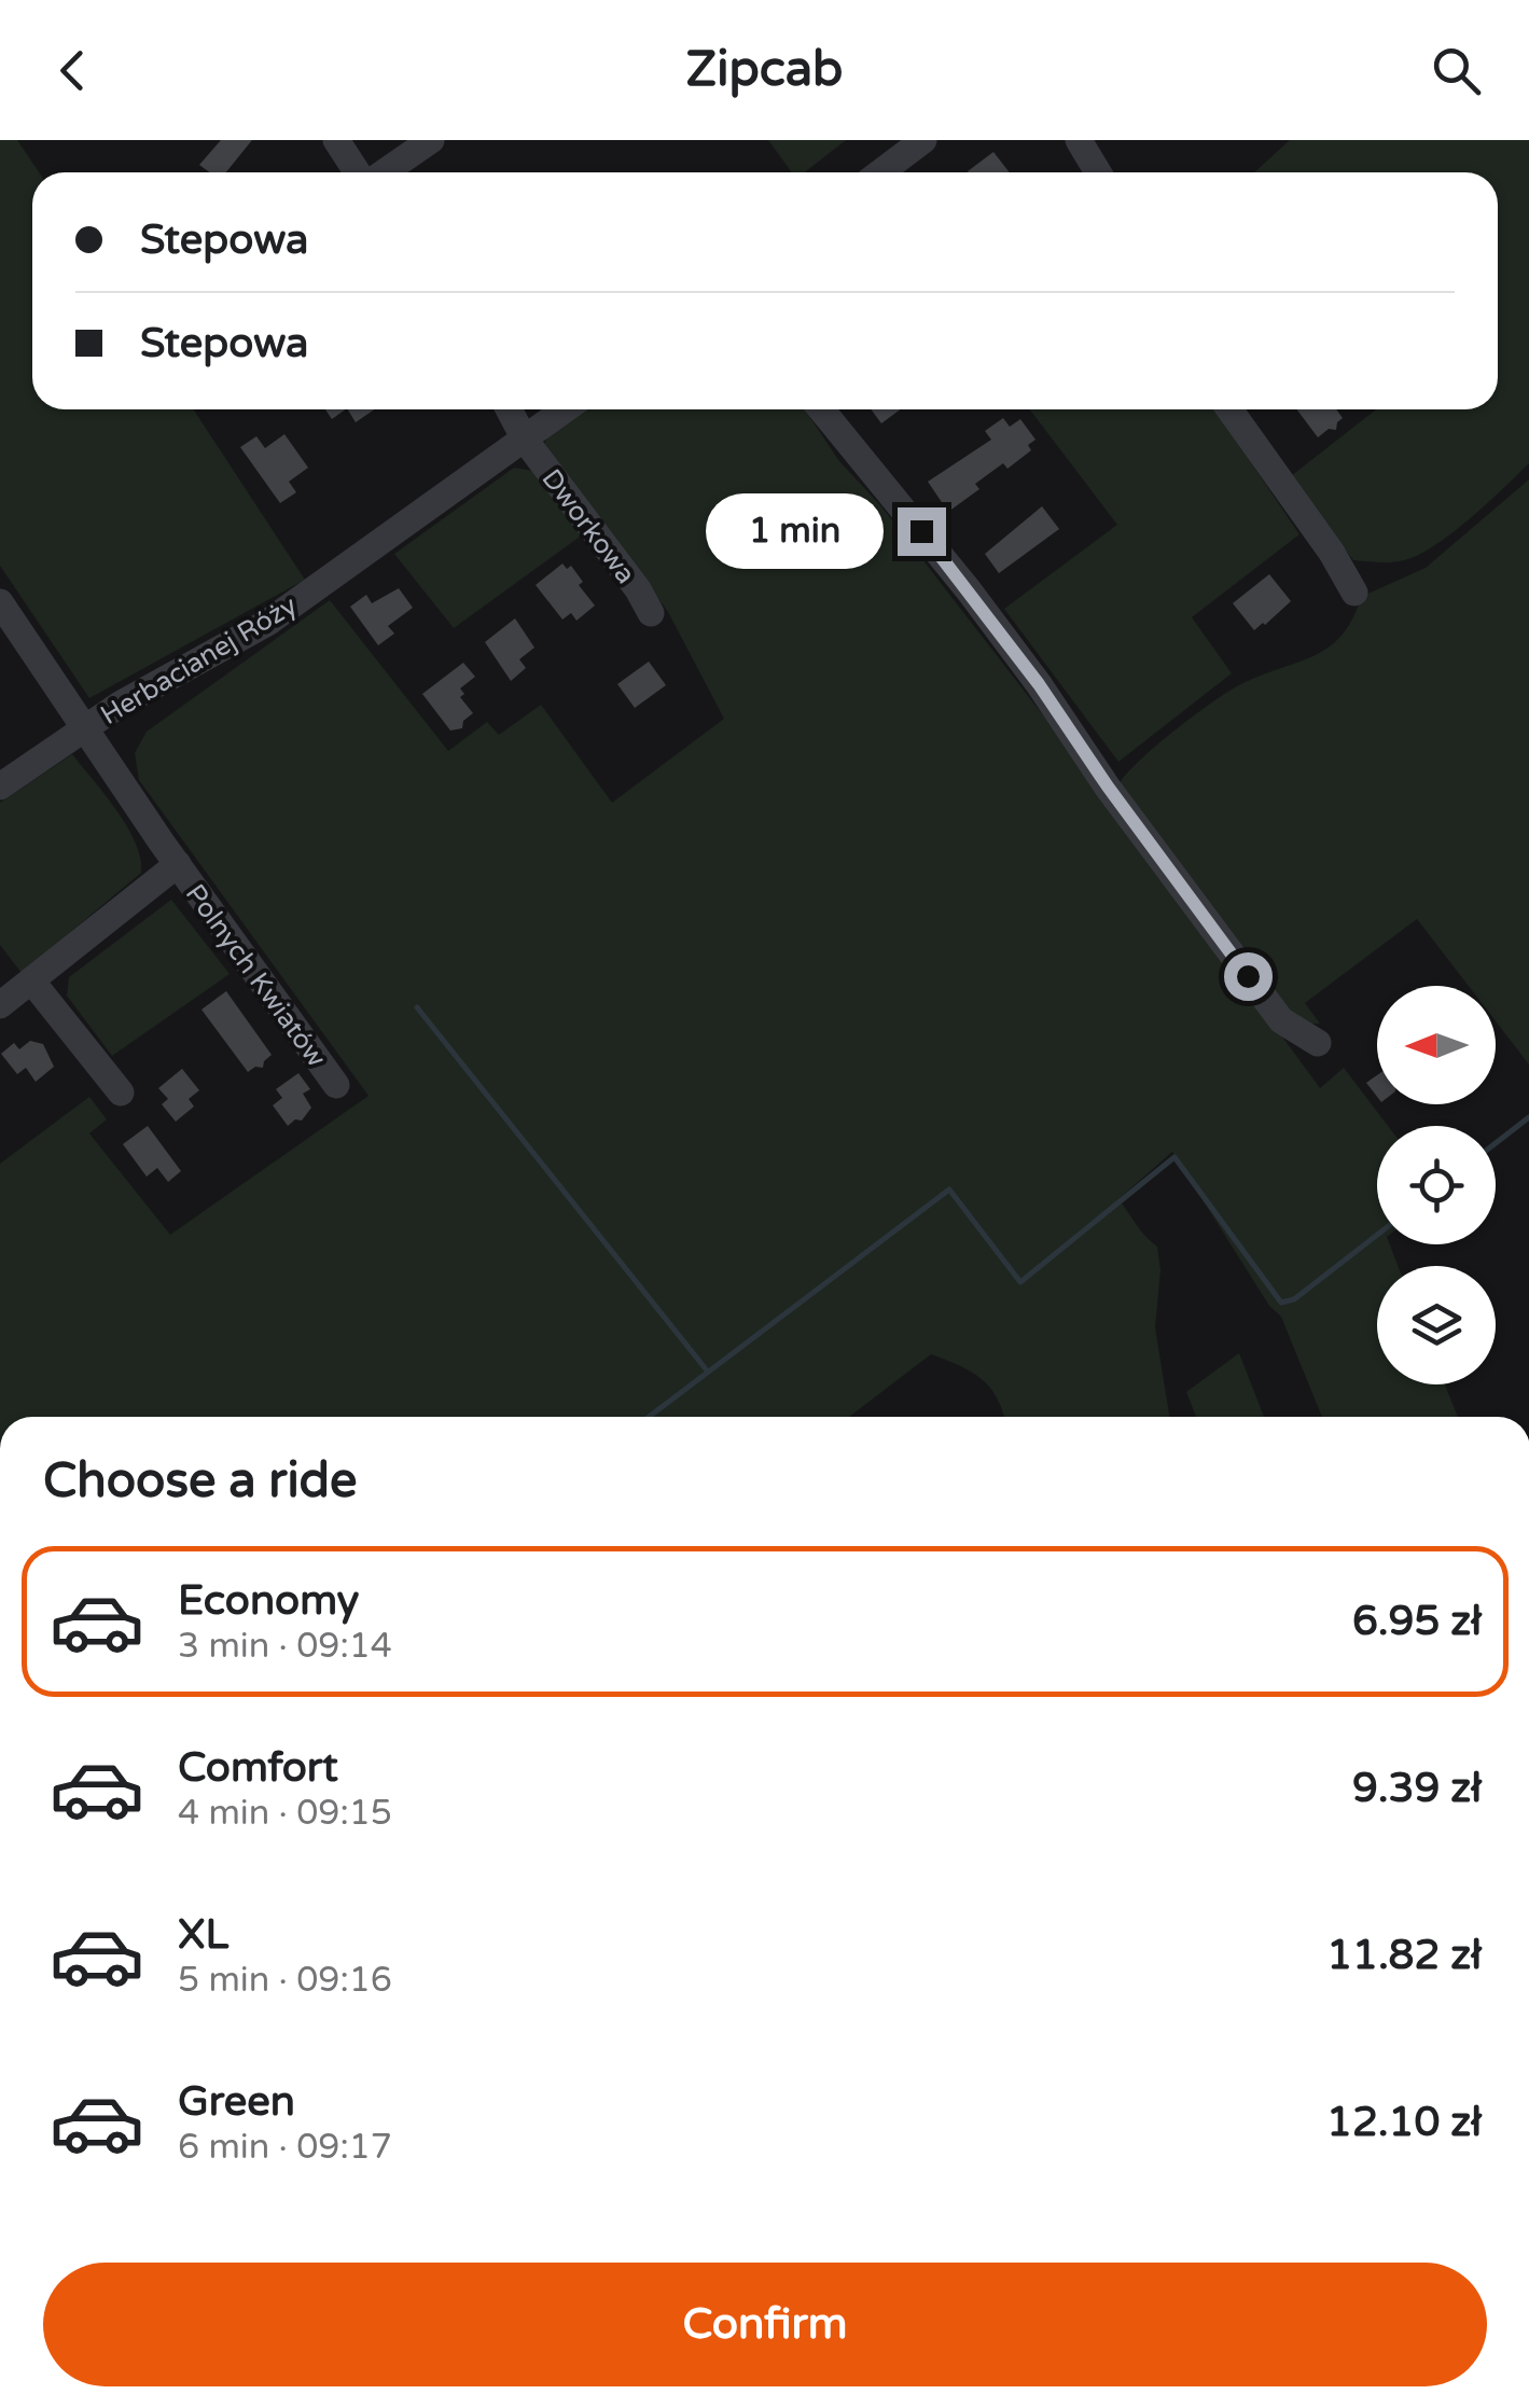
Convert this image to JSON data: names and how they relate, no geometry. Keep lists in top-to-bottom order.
{
  "streets": {
    "street": ["Dworkowa", "Herbacianej Róży", "Polnych Kwiatów"]
  },
  "crossings": [
    ["Dworkowa", "Herbacianej Róży"],
    ["Herbacianej Róży", "Polnych Kwiatów"]
  ],
  "north": "left",
  "page": {
    "header": "Zipcab",
    "banner": ["Stepowa", "Stepowa"],
    "bubble": "1 min",
    "heading": "Choose a ride",
    "list": [
      {
        "name": "Economy",
        "note": "3 min · 09:14",
        "value": "6.95 zł"
      },
      {
        "name": "Comfort",
        "note": "4 min · 09:15",
        "value": "9.39 zł"
      },
      {
        "name": "XL",
        "note": "5 min · 09:16",
        "value": "11.82 zł"
      },
      {
        "name": "Green",
        "note": "6 min · 09:17",
        "value": "12.10 zł"
      }
    ],
    "buttons": "Confirm"
  }
}
